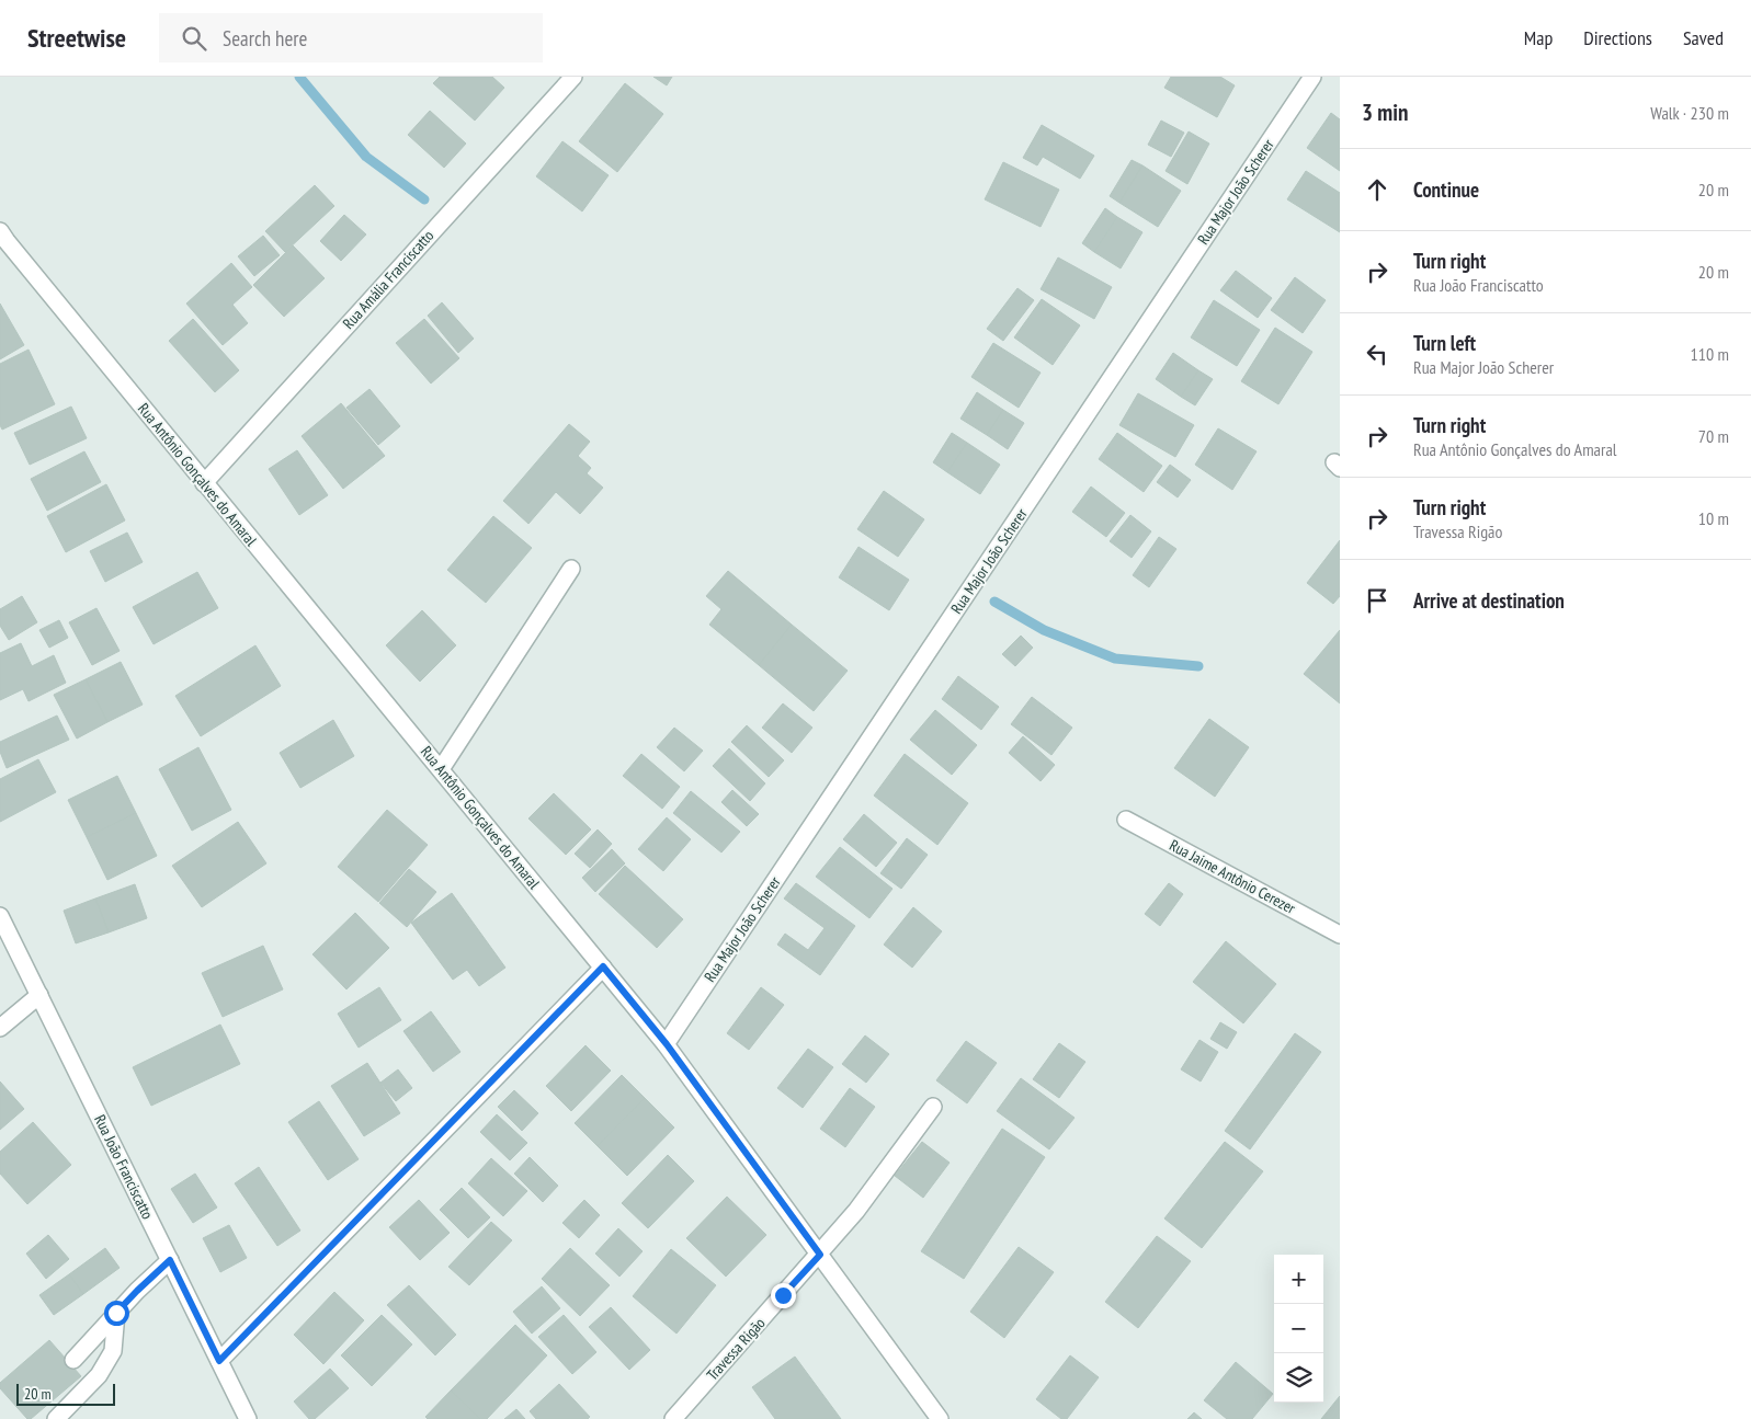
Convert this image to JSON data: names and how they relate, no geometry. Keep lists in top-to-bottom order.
{
  "streets": {
    "street": [
      "Rua Major João Scherer",
      "Rua Amália Franciscatto",
      "Rua Antônio Gonçalves do Amaral",
      "Rua Jaime Antônio Cerezer",
      "Rua João Franciscatto",
      "Travessa Rigão"
    ]
  },
  "crossings": [
    ["Rua Major João Scherer", "Rua Antônio Gonçalves do Amaral"],
    ["Rua Amália Franciscatto", "Rua Antônio Gonçalves do Amaral"],
    ["Rua Antônio Gonçalves do Amaral", "Travessa Rigão"]
  ],
  "scale_bar": "20 m",
  "page": {
    "header": "Streetwise",
    "search": "Search here",
    "nav": ["Map", "Directions", "Saved"],
    "heading": ["3 min", "Walk · 230 m"],
    "list": [
      ["Continue", "20 m"],
      ["Turn right", "Rua João Franciscatto", "20 m"],
      ["Turn left", "Rua Major João Scherer", "110 m"],
      ["Turn right", "Rua Antônio Gonçalves do Amaral", "70 m"],
      ["Turn right", "Travessa Rigão", "10 m"],
      "Arrive at destination"
    ],
    "map_buttons": ["+", "−"],
    "scale": "20 m"
  }
}
